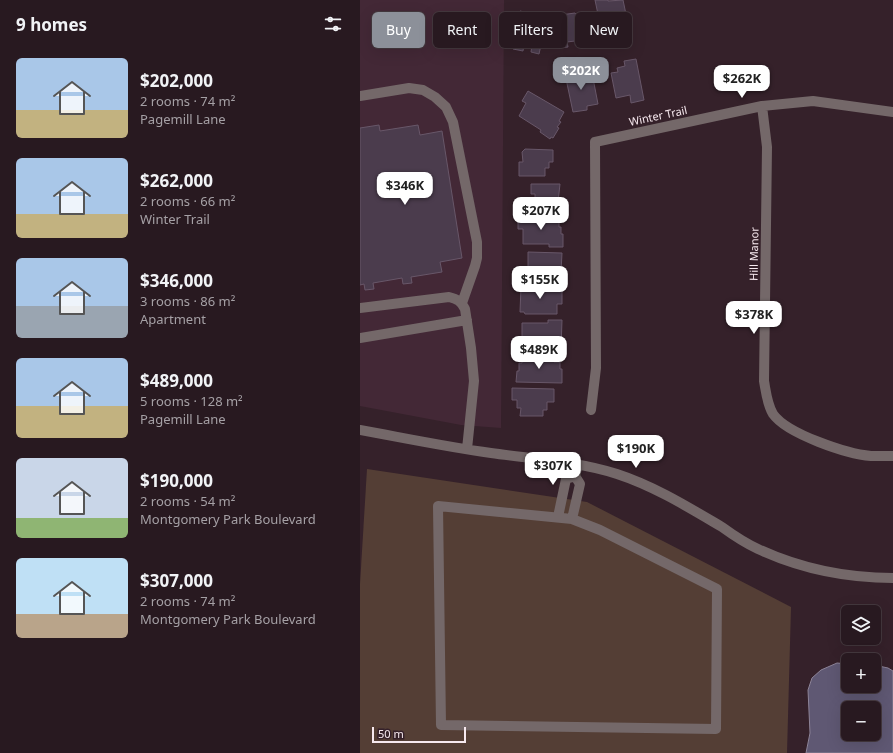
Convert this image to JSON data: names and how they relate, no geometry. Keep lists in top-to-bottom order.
{
  "streets": {
    "street": ["Winter Trail", "Hill Manor"]
  },
  "crossings": [
    ["Winter Trail", "Hill Manor"]
  ],
  "scale_bar": "50 m",
  "page": {
    "heading": "9 homes",
    "chip": [
      "Buy",
      "Rent",
      "Filters",
      "New"
    ],
    "list": [
      {
        "name": "$202,000",
        "note": "2 rooms · 74 m² · Pagemill Lane"
      },
      {
        "name": "$262,000",
        "note": "2 rooms · 66 m² · Winter Trail"
      },
      {
        "name": "$346,000",
        "note": "3 rooms · 86 m² · Apartment"
      },
      {
        "name": "$489,000",
        "note": "5 rooms · 128 m² · Pagemill Lane"
      },
      {
        "name": "$190,000",
        "note": "2 rooms · 54 m² · Montgomery Park Boulevard"
      },
      {
        "name": "$307,000",
        "note": "2 rooms · 74 m² · Montgomery Park Boulevard"
      }
    ],
    "price": [
      "$202K",
      "$262K",
      "$346K",
      "$207K",
      "$155K",
      "$378K",
      "$489K",
      "$190K",
      "$307K"
    ],
    "map_buttons": ["+", "−"],
    "scale": "50 m"
  }
}
